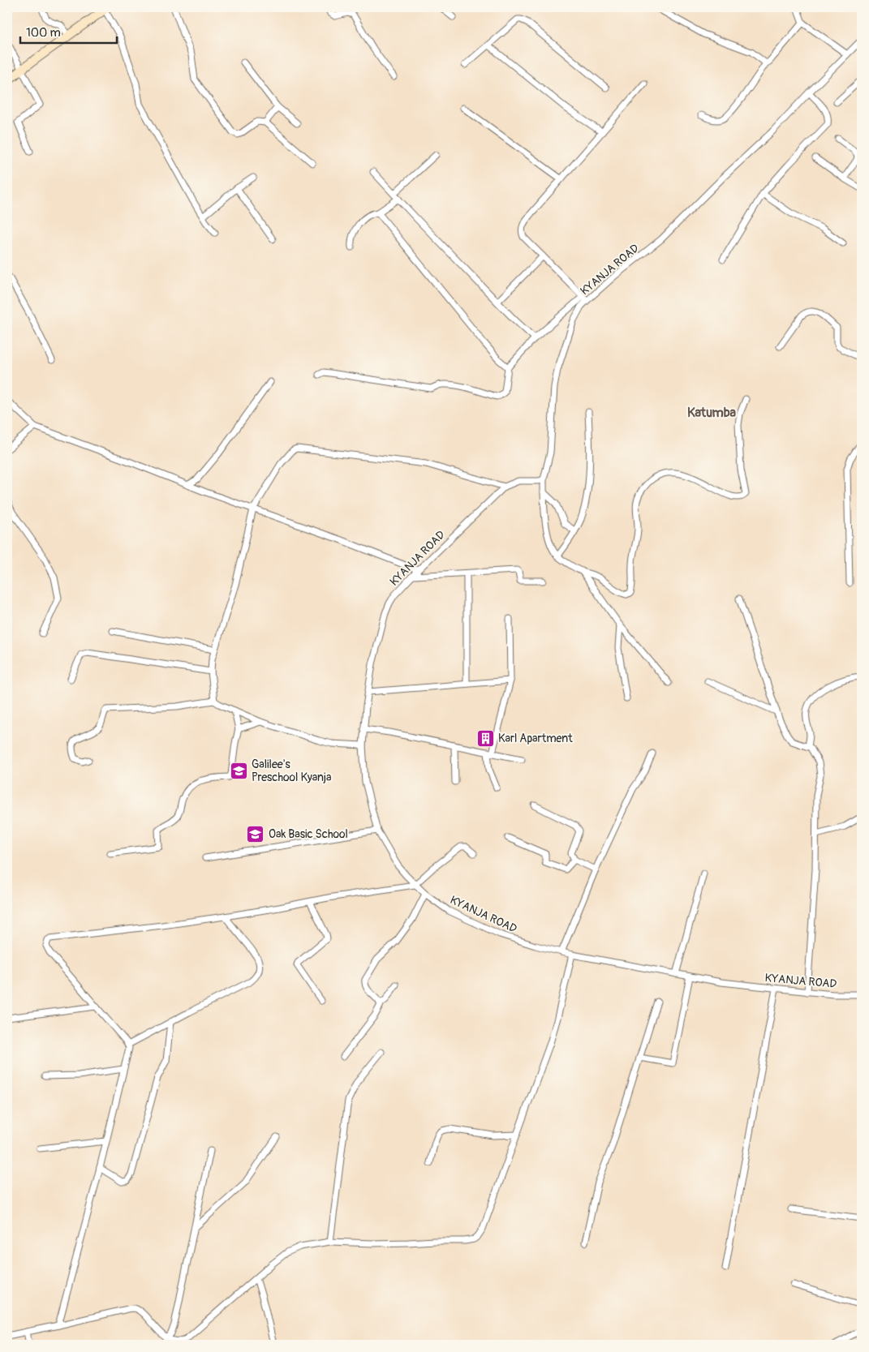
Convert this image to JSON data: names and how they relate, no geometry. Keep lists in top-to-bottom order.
{
  "streets": {
    "street": ["KYANJA ROAD"]
  },
  "districts": ["Katumba"],
  "places": {
    "building": ["Karl Apartment"],
    "school or university": ["Galilee's Preschool Kyanja", "Oak Basic School"]
  },
  "scale_bar": "100 m"
}
